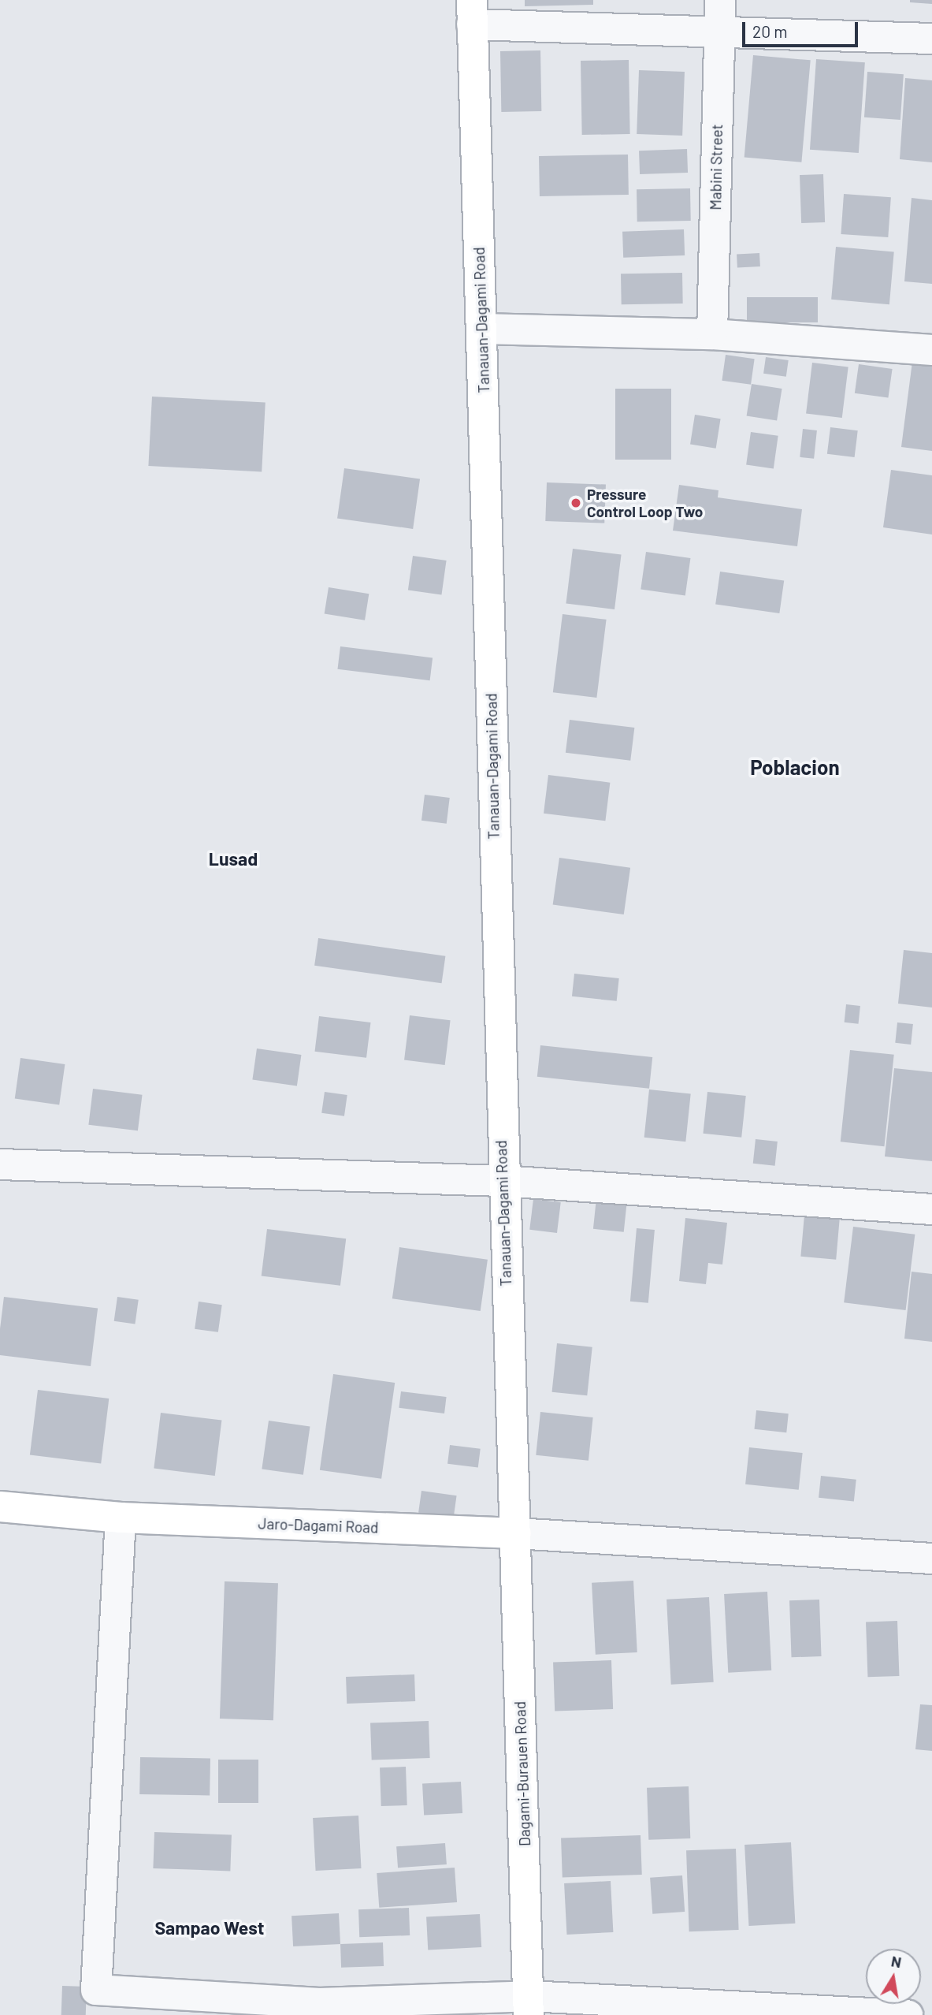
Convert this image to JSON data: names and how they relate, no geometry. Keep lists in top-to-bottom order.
{
  "streets": {
    "main road": ["Tanauan-Dagami Road", "Jaro-Dagami Road", "Dagami-Burauen Road"],
    "street": ["Mabini Street"]
  },
  "crossings": [
    ["Tanauan-Dagami Road", "Jaro-Dagami Road"],
    ["Tanauan-Dagami Road", "Dagami-Burauen Road"],
    ["Jaro-Dagami Road", "Dagami-Burauen Road"]
  ],
  "districts": ["Poblacion", "Lusad", "Sampao West"],
  "places": ["Pressure Control Loop Two"],
  "scale_bar": "20 m",
  "north": "top"
}
